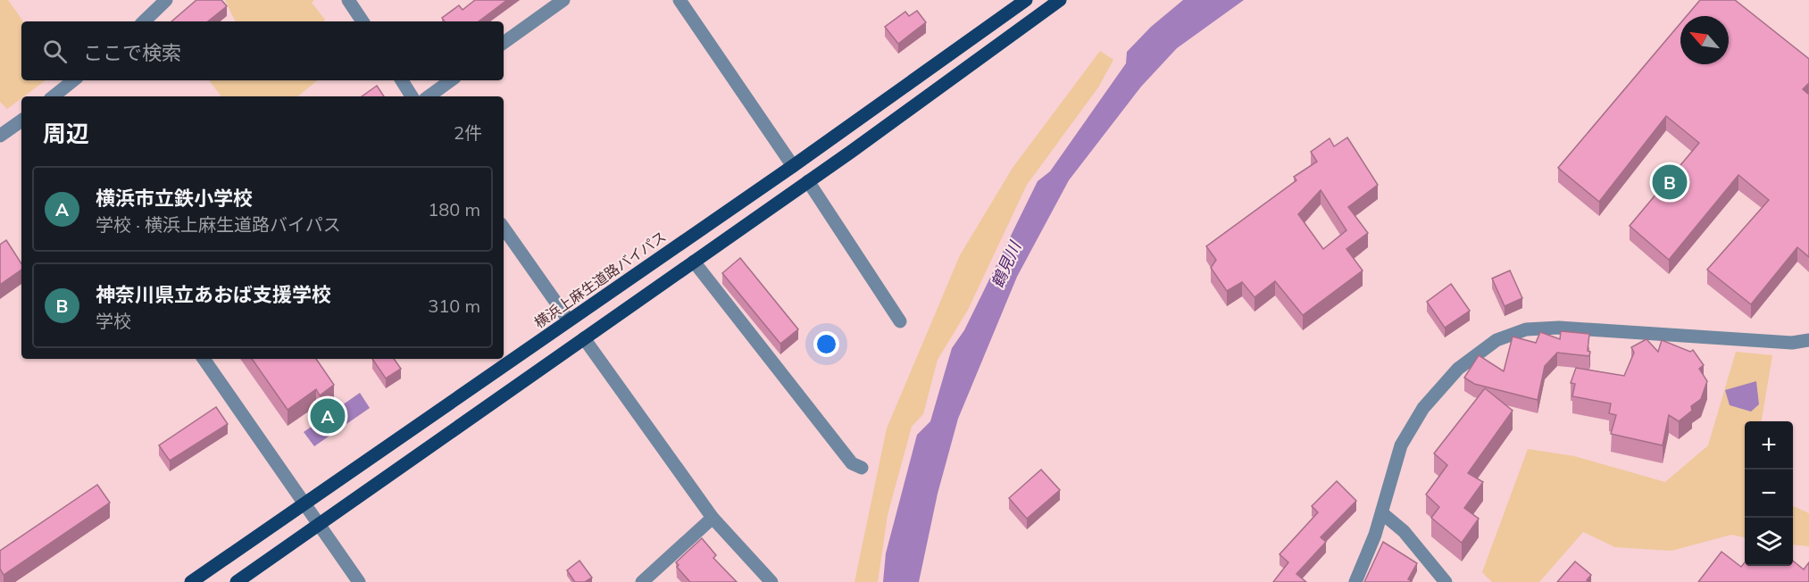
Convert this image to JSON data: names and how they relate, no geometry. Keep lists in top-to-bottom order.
{
  "streets": {
    "main road": ["横浜上麻生道路バイパス"]
  },
  "water": ["鶴見川"],
  "north": "top left",
  "page": {
    "search": "ここで検索",
    "heading": ["周辺", "2件"],
    "pins": ["B", "A"],
    "list": [
      {
        "mark": "A",
        "name": "横浜市立鉄小学校",
        "note": "学校 · 横浜上麻生道路バイパス",
        "value": "180 m"
      },
      {
        "mark": "B",
        "name": "神奈川県立あおば支援学校",
        "note": "学校",
        "value": "310 m"
      }
    ],
    "map_buttons": ["+", "−"]
  }
}
